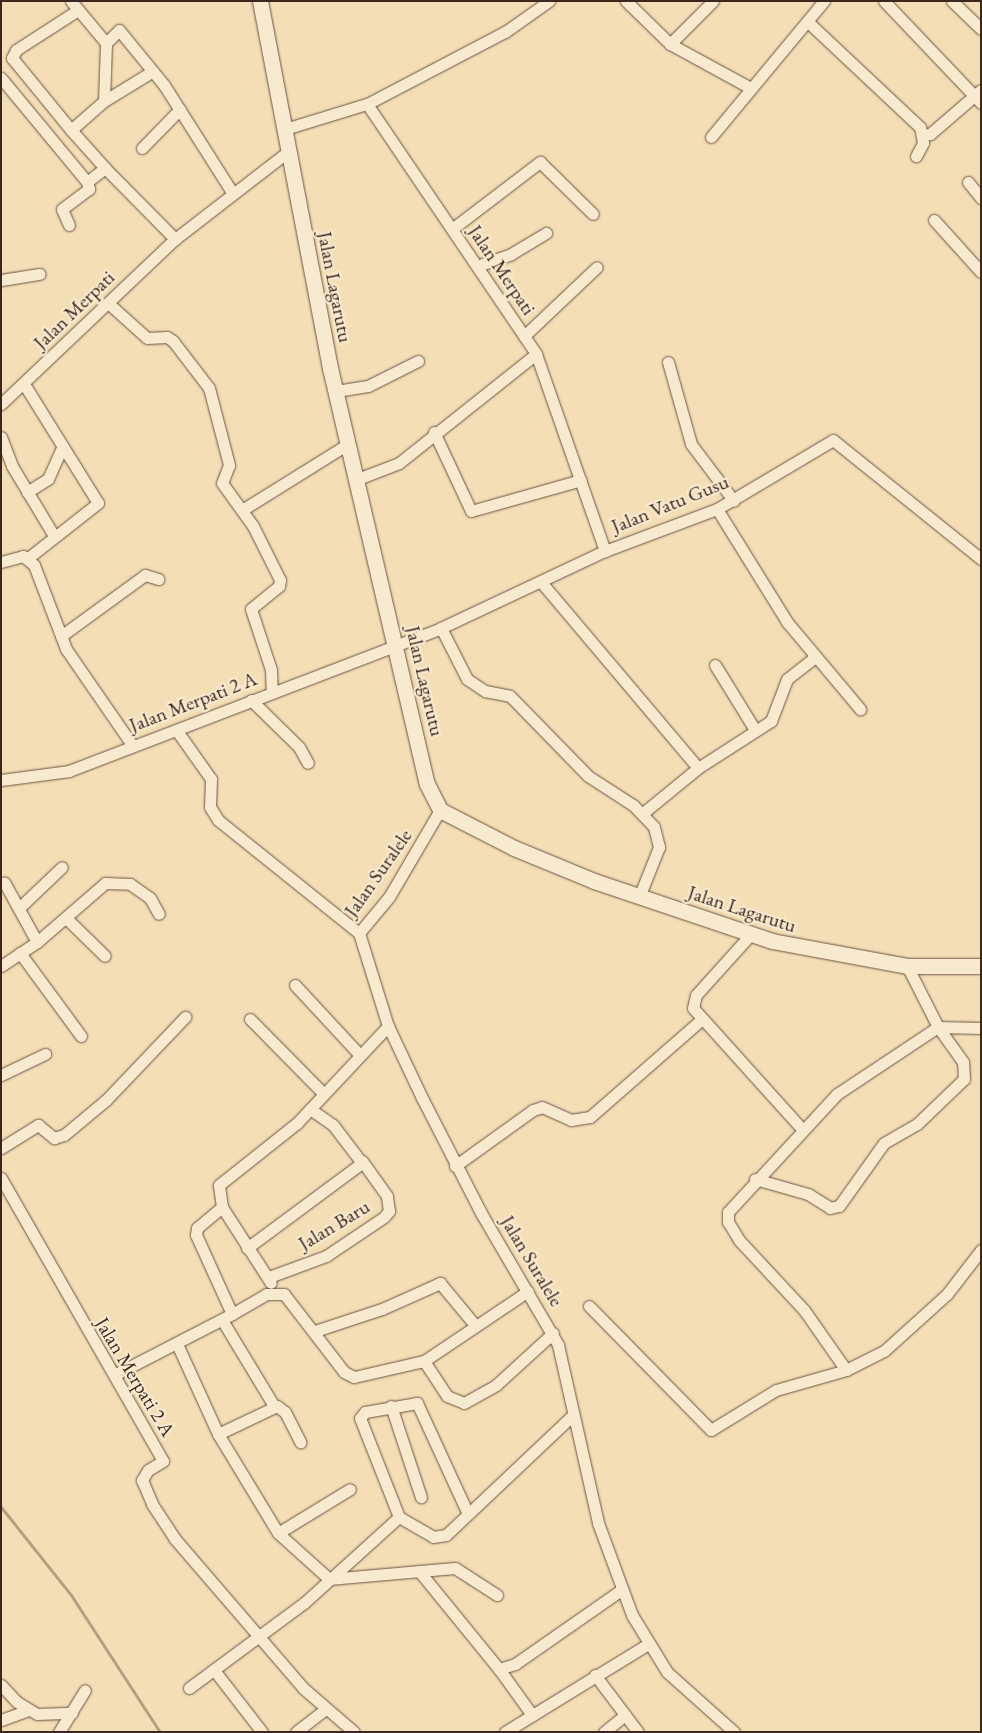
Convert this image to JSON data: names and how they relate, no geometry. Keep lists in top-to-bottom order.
{
  "streets": {
    "street": [
      "Jalan Merpati",
      "Jalan Lagarutu",
      "Jalan Vatu Gusu",
      "Jalan Merpati 2 A",
      "Jalan Suralele",
      "Jalan Baru"
    ]
  },
  "crossings": [
    ["Jalan Merpati", "Jalan Lagarutu"],
    ["Jalan Merpati", "Jalan Vatu Gusu"],
    ["Jalan Lagarutu", "Jalan Vatu Gusu"],
    ["Jalan Lagarutu", "Jalan Merpati 2 A"],
    ["Jalan Lagarutu", "Jalan Suralele"],
    ["Jalan Vatu Gusu", "Jalan Merpati 2 A"]
  ]
}
